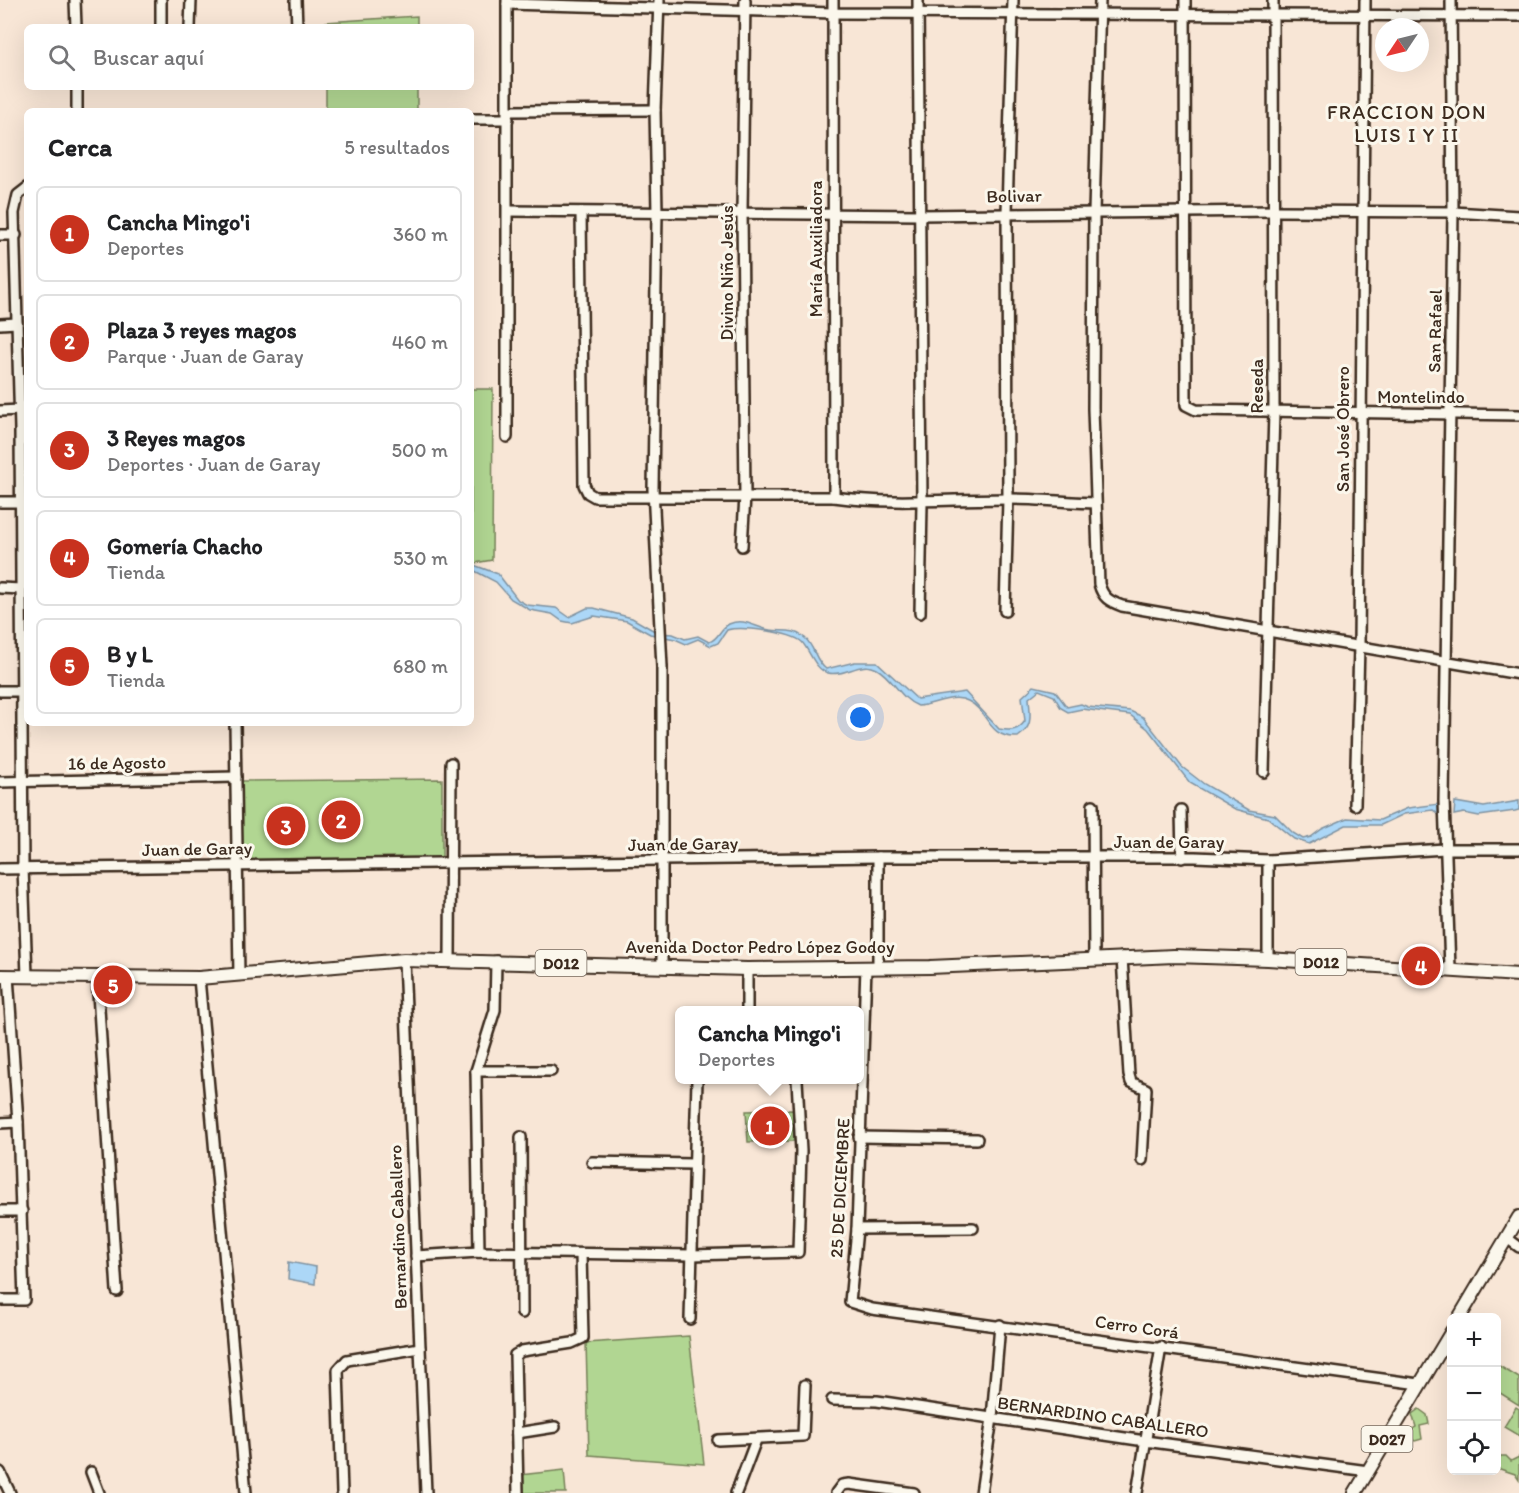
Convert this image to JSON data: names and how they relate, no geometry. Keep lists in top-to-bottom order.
{
  "streets": {
    "main road": ["Avenida Doctor Pedro López Godoy", "D012", "D027"],
    "street": [
      "Bolivar",
      "María Auxiliadora",
      "Divino Niño Jesús",
      "San Rafael",
      "Reseda",
      "Montelindo",
      "San José Obrero",
      "16 de Agosto",
      "Juan de Garay",
      "25 DE DICIEMBRE",
      "Bernardino Caballero",
      "Cerro Corá",
      "BERNARDINO CABALLERO"
    ]
  },
  "crossings": [
    ["Bolivar", "María Auxiliadora"],
    ["Bolivar", "Divino Niño Jesús"],
    ["Bolivar", "San Rafael"],
    ["Bolivar", "Reseda"],
    ["Bolivar", "Montelindo"],
    ["Bolivar", "San José Obrero"],
    ["San Rafael", "Montelindo"],
    ["San Rafael", "Juan de Garay"],
    ["San Rafael", "Avenida Doctor Pedro López Godoy"],
    ["Reseda", "Montelindo"],
    ["Montelindo", "San José Obrero"],
    ["Juan de Garay", "25 DE DICIEMBRE"],
    ["Avenida Doctor Pedro López Godoy", "25 DE DICIEMBRE"],
    ["Avenida Doctor Pedro López Godoy", "Bernardino Caballero"],
    ["25 DE DICIEMBRE", "Cerro Corá"],
    ["Cerro Corá", "D027"],
    ["BERNARDINO CABALLERO", "D027"]
  ],
  "districts": ["FRACCION DON LUIS I Y II"],
  "north": "bottom left",
  "page": {
    "search": "Buscar aquí",
    "heading": ["Cerca", "5 resultados"],
    "list": [
      {
        "mark": "1",
        "name": "Cancha Mingo'i",
        "note": "Deportes",
        "value": "360 m"
      },
      {
        "mark": "2",
        "name": "Plaza 3 reyes magos",
        "note": "Parque · Juan de Garay",
        "value": "460 m"
      },
      {
        "mark": "3",
        "name": "3 Reyes magos",
        "note": "Deportes · Juan de Garay",
        "value": "500 m"
      },
      {
        "mark": "4",
        "name": "Gomería Chacho",
        "note": "Tienda",
        "value": "530 m"
      },
      {
        "mark": "5",
        "name": "B y L",
        "note": "Tienda",
        "value": "680 m"
      }
    ],
    "pins": [
      "2",
      "3",
      "4",
      "5",
      "1"
    ],
    "popup": ["Cancha Mingo'i", "Deportes"],
    "map_buttons": ["+", "−"]
  }
}
